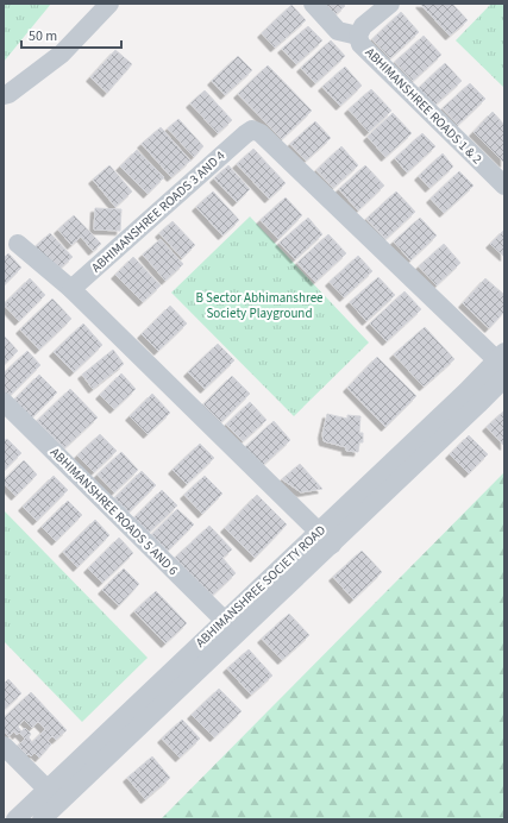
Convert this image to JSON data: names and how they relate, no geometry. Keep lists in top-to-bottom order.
{
  "streets": {
    "street": [
      "ABHIMANSHREE ROADS 1 & 2",
      "ABHIMANSHREE ROADS 3 AND 4",
      "ABHIMANSHREE ROADS 5 AND 6",
      "ABHIMANSHREE SOCIETY ROAD"
    ]
  },
  "crossings": [
    ["ABHIMANSHREE ROADS 3 AND 4", "ABHIMANSHREE SOCIETY ROAD"],
    ["ABHIMANSHREE ROADS 5 AND 6", "ABHIMANSHREE SOCIETY ROAD"]
  ],
  "parks": ["B Sector Abhimanshree Society Playground"],
  "scale_bar": "50 m"
}
